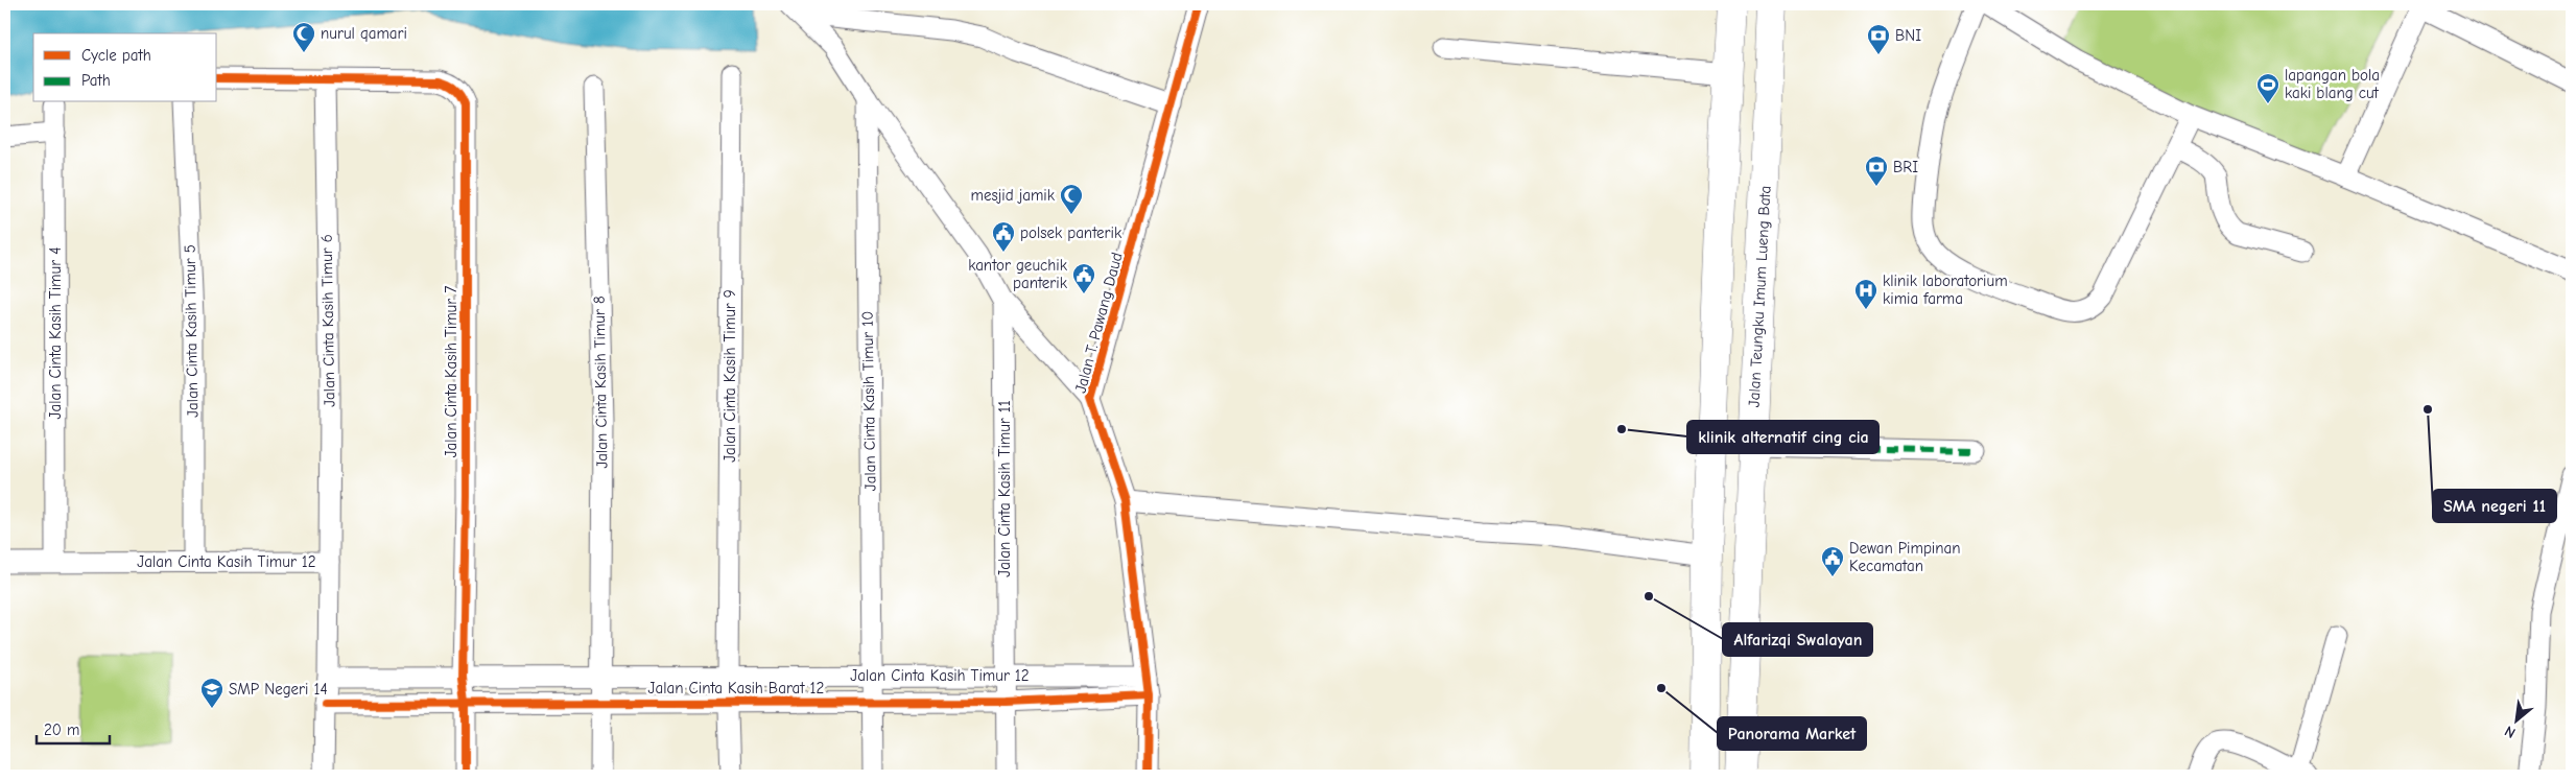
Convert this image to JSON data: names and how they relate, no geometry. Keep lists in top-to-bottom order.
{
  "streets": {
    "highway": ["Jalan Teungku Imum Lueng Bata"],
    "street": [
      "Jalan Cinta Kasih Timur 6",
      "Jalan T. Pawang Daud",
      "Jalan Cinta Kasih Timur 5",
      "Jalan Cinta Kasih Timur 4",
      "Jalan Cinta Kasih Timur 7",
      "Jalan Cinta Kasih Timur 9",
      "Jalan Cinta Kasih Timur 8",
      "Jalan Cinta Kasih Timur 10",
      "Jalan Cinta Kasih Timur 11",
      "Jalan Cinta Kasih Timur 12",
      "Jalan Cinta Kasih Barat 12"
    ]
  },
  "crossings": [
    ["Jalan Cinta Kasih Timur 6", "Jalan Cinta Kasih Timur 7"],
    ["Jalan Cinta Kasih Timur 6", "Jalan Cinta Kasih Timur 12"],
    ["Jalan T. Pawang Daud", "Jalan Cinta Kasih Timur 12"],
    ["Jalan T. Pawang Daud", "Jalan Cinta Kasih Barat 12"],
    ["Jalan Cinta Kasih Timur 5", "Jalan Cinta Kasih Timur 12"],
    ["Jalan Cinta Kasih Timur 4", "Jalan Cinta Kasih Timur 12"],
    ["Jalan Cinta Kasih Timur 7", "Jalan Cinta Kasih Timur 12"],
    ["Jalan Cinta Kasih Timur 7", "Jalan Cinta Kasih Barat 12"],
    ["Jalan Cinta Kasih Timur 9", "Jalan Cinta Kasih Timur 12"],
    ["Jalan Cinta Kasih Timur 9", "Jalan Cinta Kasih Barat 12"],
    ["Jalan Cinta Kasih Timur 8", "Jalan Cinta Kasih Timur 12"],
    ["Jalan Cinta Kasih Timur 8", "Jalan Cinta Kasih Barat 12"],
    ["Jalan Cinta Kasih Timur 10", "Jalan Cinta Kasih Timur 12"],
    ["Jalan Cinta Kasih Timur 10", "Jalan Cinta Kasih Barat 12"],
    ["Jalan Cinta Kasih Timur 11", "Jalan Cinta Kasih Timur 12"],
    ["Jalan Cinta Kasih Timur 11", "Jalan Cinta Kasih Barat 12"],
    ["Jalan Cinta Kasih Timur 12", "Jalan Cinta Kasih Barat 12"]
  ],
  "places": {
    "mosque": ["nurul qamari", "mesjid jamik"],
    "bank": ["BNI", "BRI"],
    "sports": ["lapangan bola kaki blang cut"],
    "public building": ["polsek panterik", "kantor geuchik panterik", "Dewan Pimpinan Kecamatan"],
    "hospital": ["klinik laboratorium kimia farma"],
    "other": [
      "SMA negeri 11",
      "klinik alternatif cing cia",
      "Alfarizqi Swalayan",
      "Panorama Market"
    ],
    "school or university": ["SMP Negeri 14"]
  },
  "legend": ["Cycle path", "Path"],
  "scale_bar": "20 m",
  "north": "bottom left"
}
